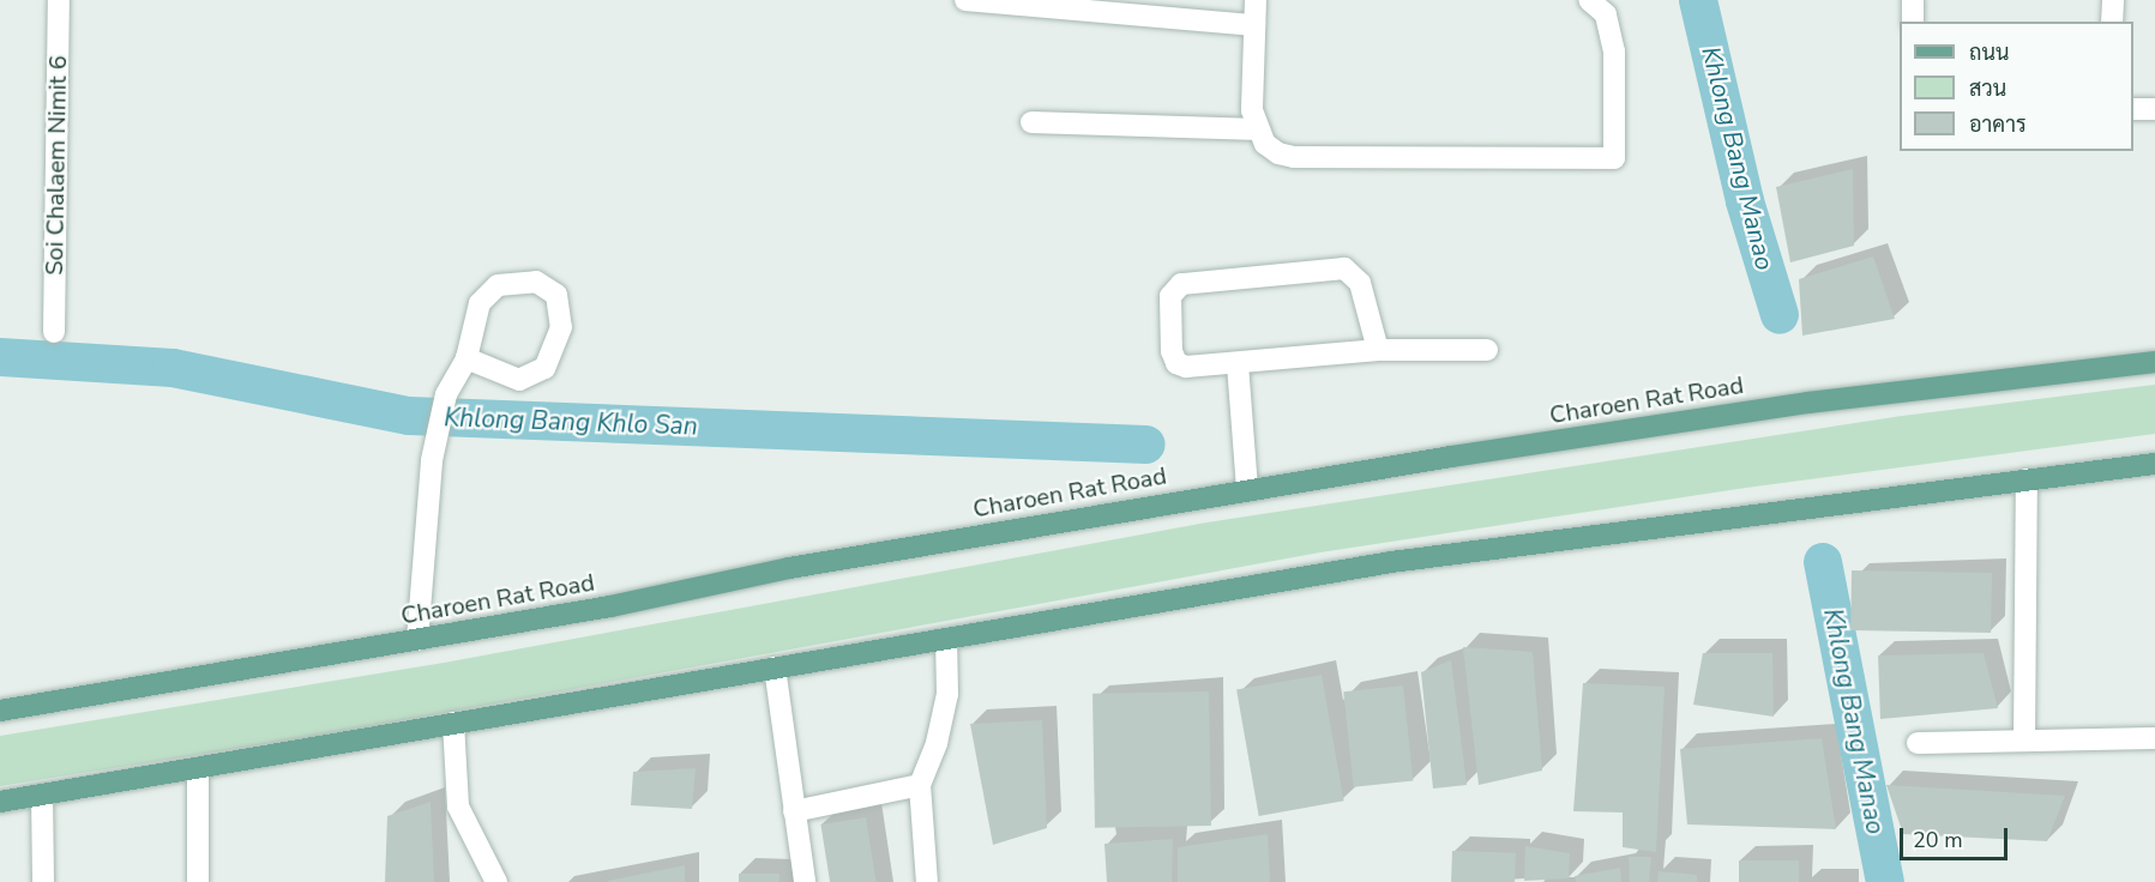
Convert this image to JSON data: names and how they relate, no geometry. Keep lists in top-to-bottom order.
{
  "streets": {
    "main road": ["Charoen Rat Road"],
    "street": ["Soi Chalaem Nimit 6"]
  },
  "water": ["Khlong Bang Manao", "Khlong Bang Khlo San"],
  "legend": ["ถนน", "สวน", "อาคาร"],
  "scale_bar": "20 m"
}
